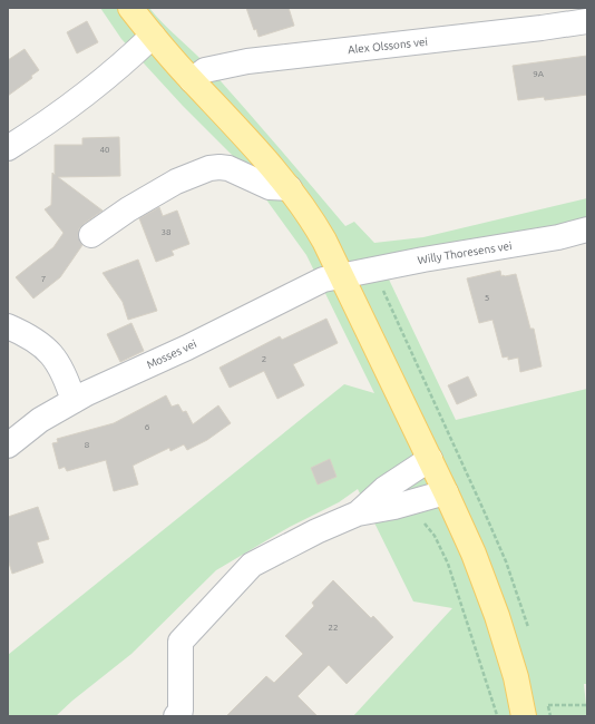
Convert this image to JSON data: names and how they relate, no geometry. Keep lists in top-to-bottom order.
{
  "streets": {
    "street": ["Alex Olssons vei", "Willy Thoresens vei", "Mosses vei"]
  },
  "crossings": [
    ["Willy Thoresens vei", "Mosses vei"]
  ],
  "house_numbers": [
    "9A",
    "40",
    "38",
    "7",
    "5",
    "2",
    "6",
    "8",
    "22"
  ]
}
